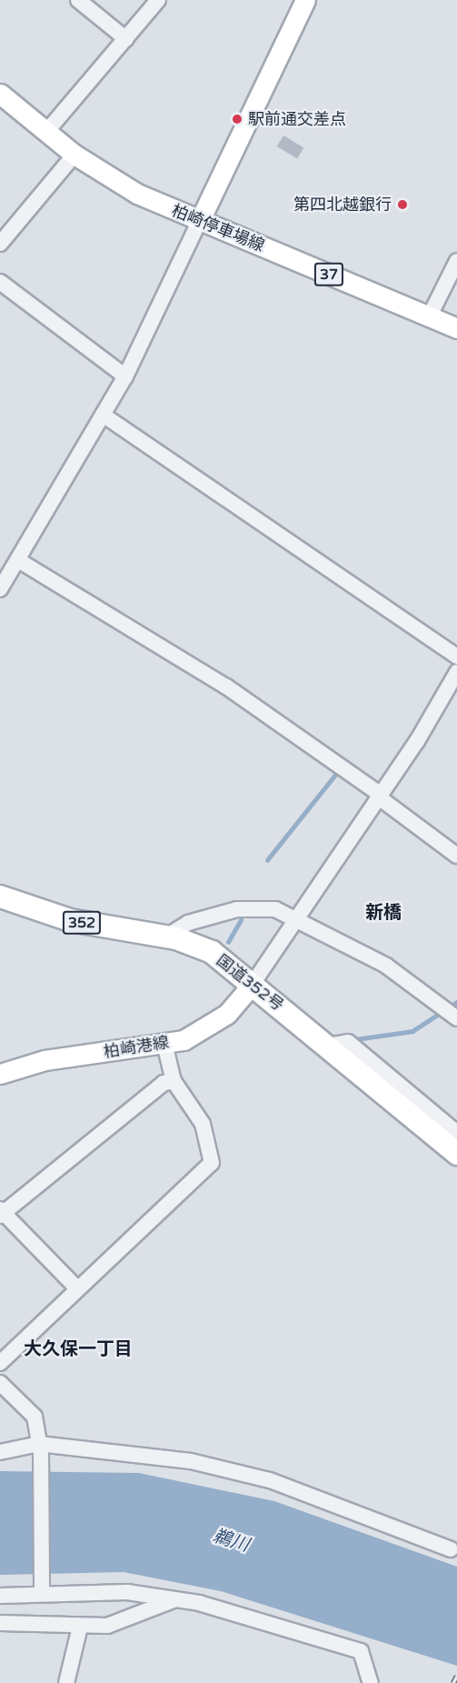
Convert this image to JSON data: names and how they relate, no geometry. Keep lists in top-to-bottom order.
{
  "streets": {
    "highway": ["352", "国道352号"],
    "main road": ["柏崎停車場線", "37", "柏崎港線"]
  },
  "crossings": [
    ["国道352号", "柏崎港線"]
  ],
  "districts": ["新橋", "大久保一丁目"],
  "water": ["鵜川"],
  "places": ["駅前通交差点", "第四北越銀行"]
}
